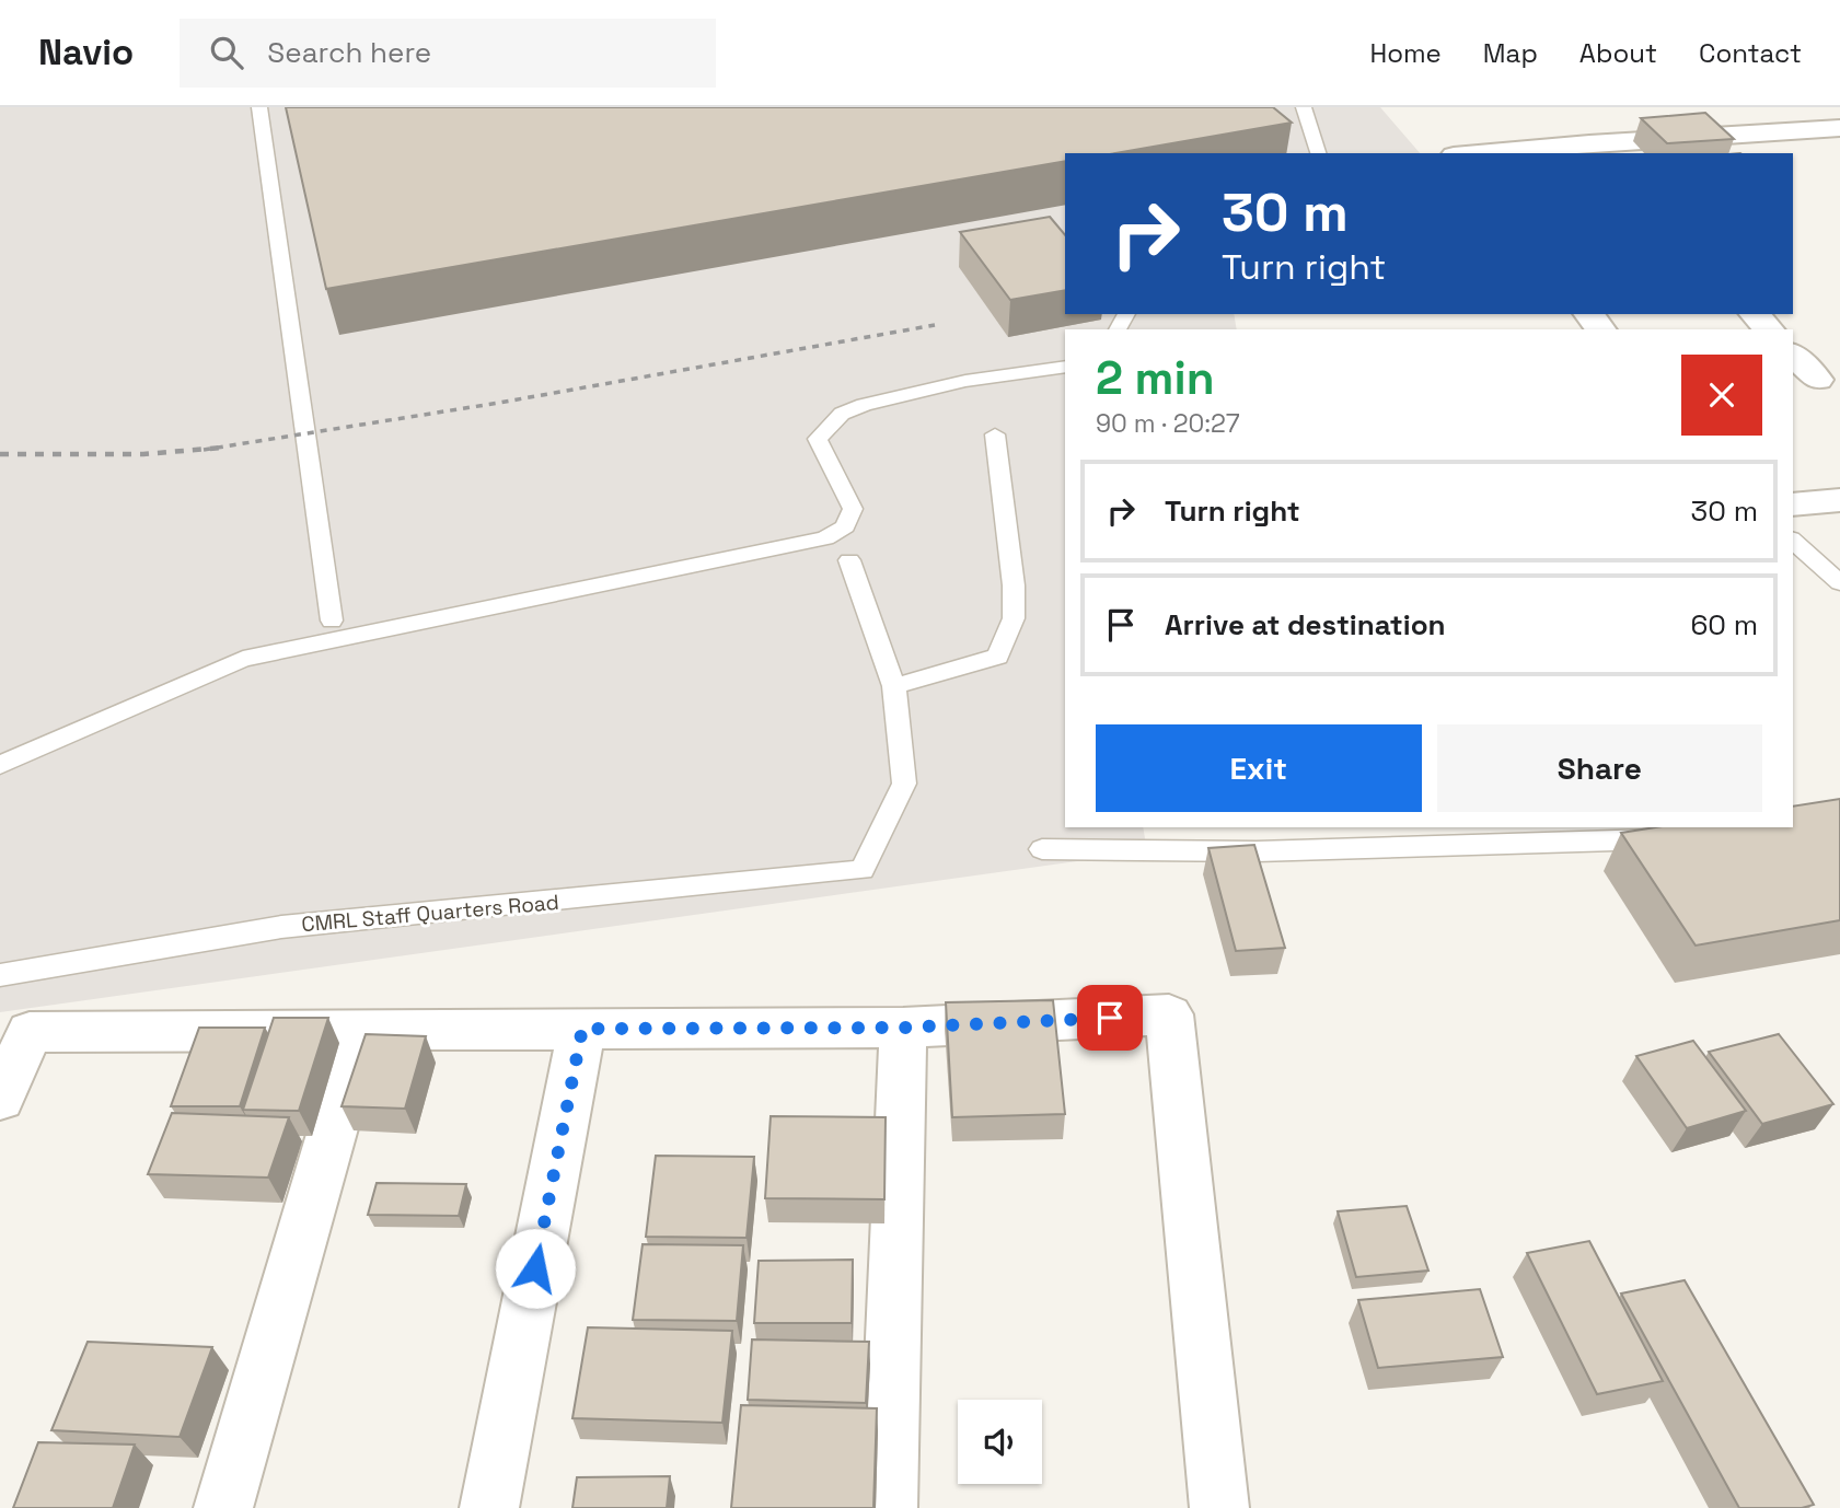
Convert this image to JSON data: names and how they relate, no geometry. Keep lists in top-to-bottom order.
{
  "streets": {
    "lane": ["CMRL Staff Quarters Road"]
  },
  "page": {
    "header": "Navio",
    "search": "Search here",
    "nav": [
      "Home",
      "Map",
      "About",
      "Contact"
    ],
    "turn": ["30 m", "Turn right"],
    "heading": ["2 min", "90 m · 20:27"],
    "list": [
      {
        "name": "Turn right",
        "value": "30 m"
      },
      {
        "name": "Arrive at destination",
        "value": "60 m"
      }
    ],
    "buttons": ["Exit", "Share"]
  }
}
